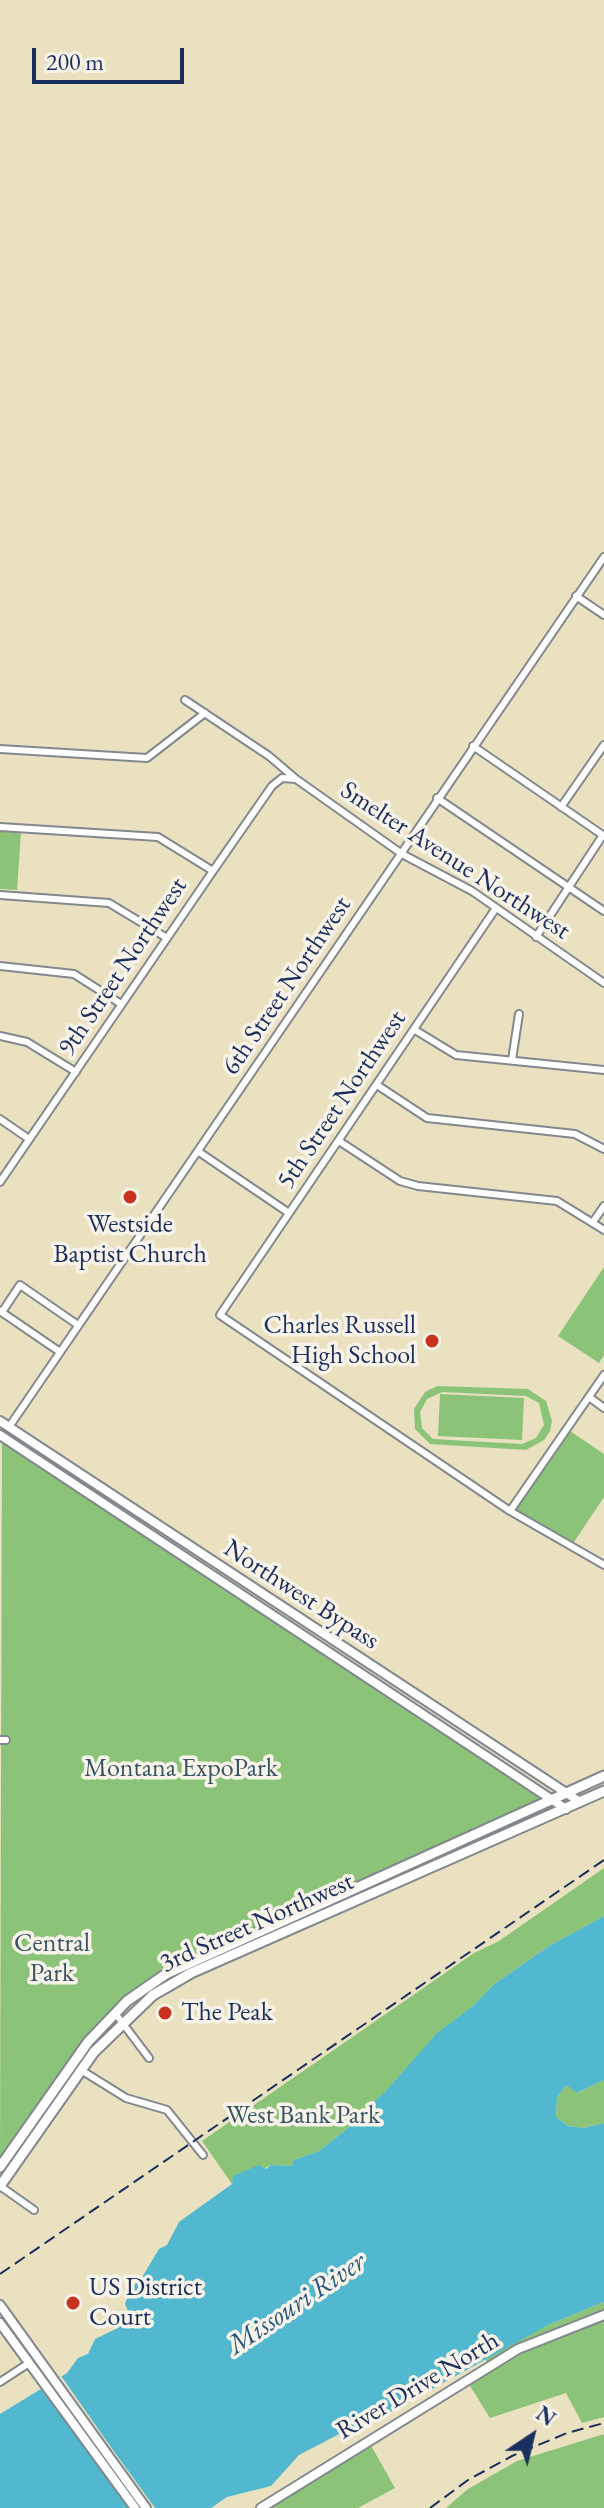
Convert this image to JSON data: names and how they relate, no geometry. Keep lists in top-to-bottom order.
{
  "streets": {
    "highway": ["3rd Street Northwest"],
    "main road": ["6th Street Northwest", "Northwest Bypass", "River Drive North"],
    "street": ["Smelter Avenue Northwest", "9th Street Northwest", "5th Street Northwest"]
  },
  "crossings": [
    ["Smelter Avenue Northwest", "9th Street Northwest"],
    ["Smelter Avenue Northwest", "6th Street Northwest"],
    ["Smelter Avenue Northwest", "5th Street Northwest"],
    ["6th Street Northwest", "Northwest Bypass"],
    ["Northwest Bypass", "3rd Street Northwest"]
  ],
  "water": ["Missouri River"],
  "parks": ["Montana ExpoPark", "Central Park", "West Bank Park"],
  "places": [
    "Westside Baptist Church",
    "Charles Russell High School",
    "The Peak",
    "US District Court"
  ],
  "scale_bar": "200 m",
  "north": "top right"
}
